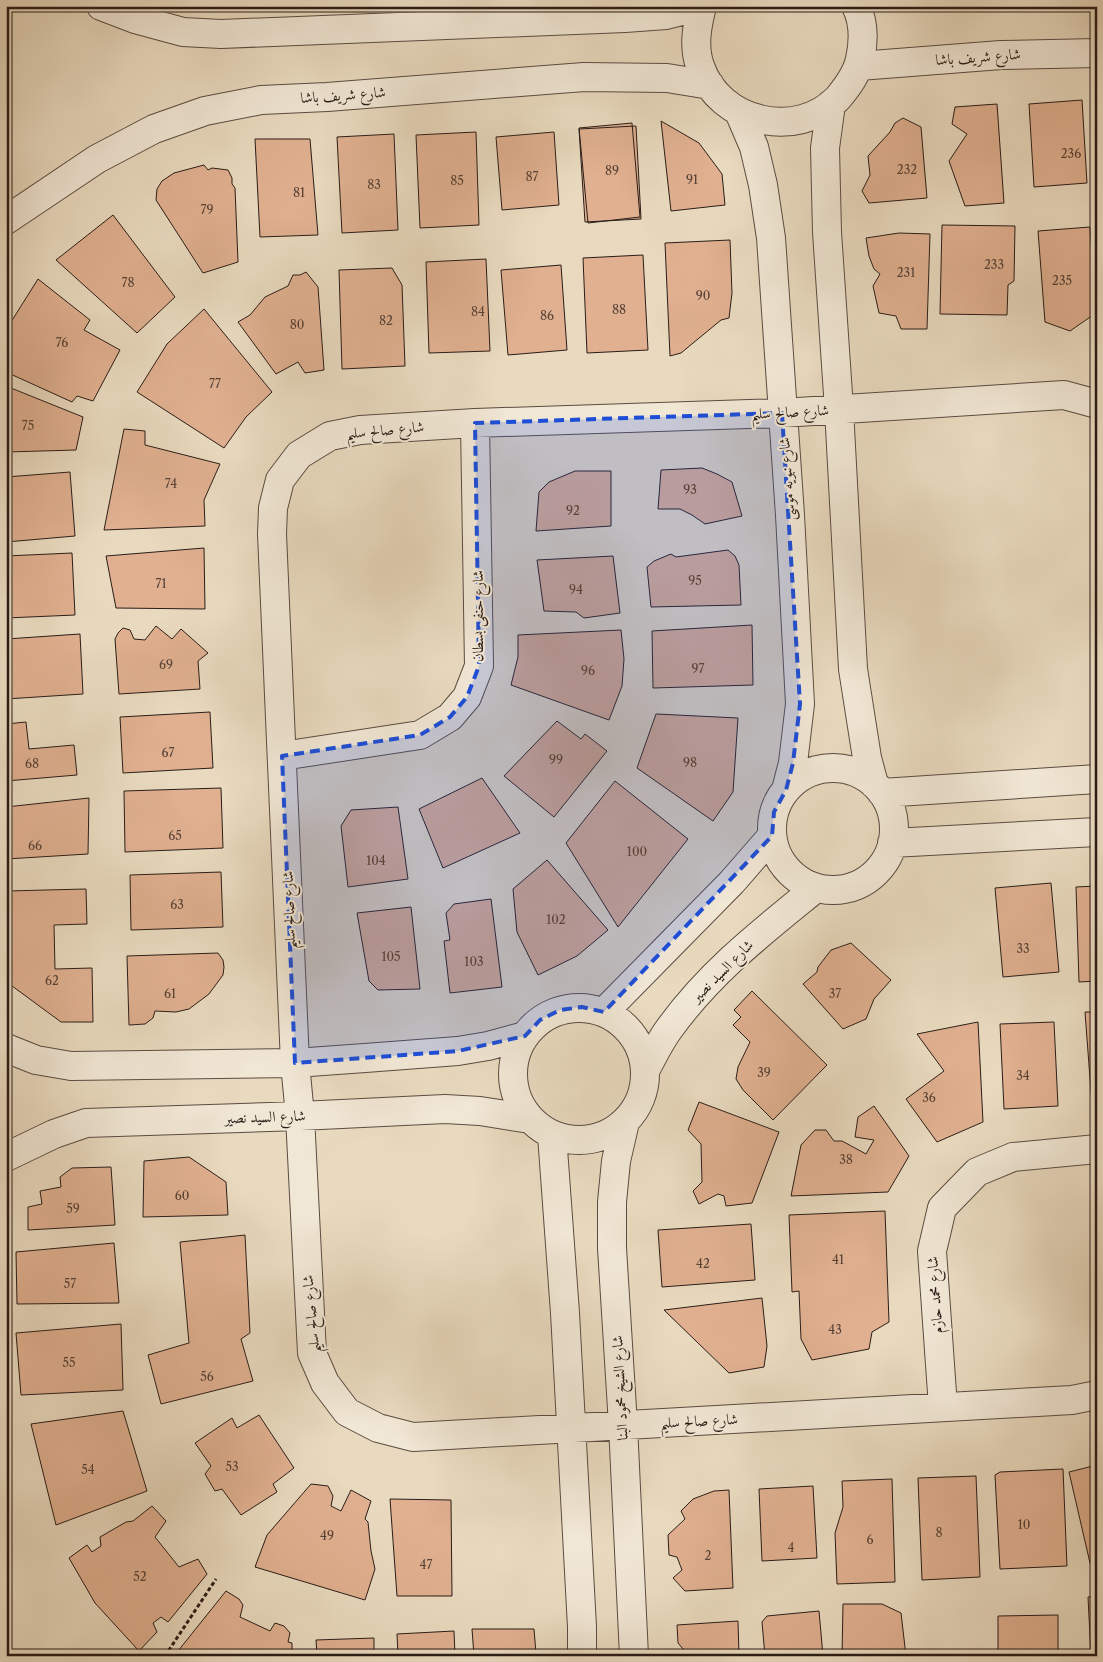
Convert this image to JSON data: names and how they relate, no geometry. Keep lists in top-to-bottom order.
{
  "streets": {
    "street": [
      "شارع شريف باشا",
      "شارع صالح سليم",
      "شارع نبويه موسى",
      "شارع حنفى بسطان",
      "شارع السيد نصير",
      "شارع محمد حازم",
      "شارع الشيخ محمود البنا"
    ]
  },
  "crossings": [
    ["شارع صالح سليم", "شارع نبويه موسى"],
    ["شارع صالح سليم", "شارع حنفى بسطان"],
    ["شارع صالح سليم", "شارع السيد نصير"],
    ["شارع صالح سليم", "شارع محمد حازم"],
    ["شارع صالح سليم", "شارع الشيخ محمود البنا"],
    ["شارع نبويه موسى", "شارع السيد نصير"],
    ["شارع السيد نصير", "شارع الشيخ محمود البنا"]
  ],
  "house_numbers": [
    "236",
    "232",
    "89",
    "87",
    "91",
    "85",
    "83",
    "81",
    "79",
    "233",
    "231",
    "235",
    "78",
    "90",
    "88",
    "84",
    "86",
    "82",
    "80",
    "76",
    "77",
    "75",
    "74",
    "93",
    "92",
    "95",
    "71",
    "94",
    "69",
    "97",
    "96",
    "67",
    "99",
    "98",
    "68",
    "65",
    "66",
    "100",
    "104",
    "63",
    "102",
    "33",
    "105",
    "103",
    "62",
    "61",
    "37",
    "39",
    "34",
    "36",
    "38",
    "60",
    "59",
    "41",
    "42",
    "57",
    "43",
    "55",
    "56",
    "53",
    "54",
    "10",
    "8",
    "49",
    "6",
    "4",
    "2",
    "47",
    "52"
  ]
}
